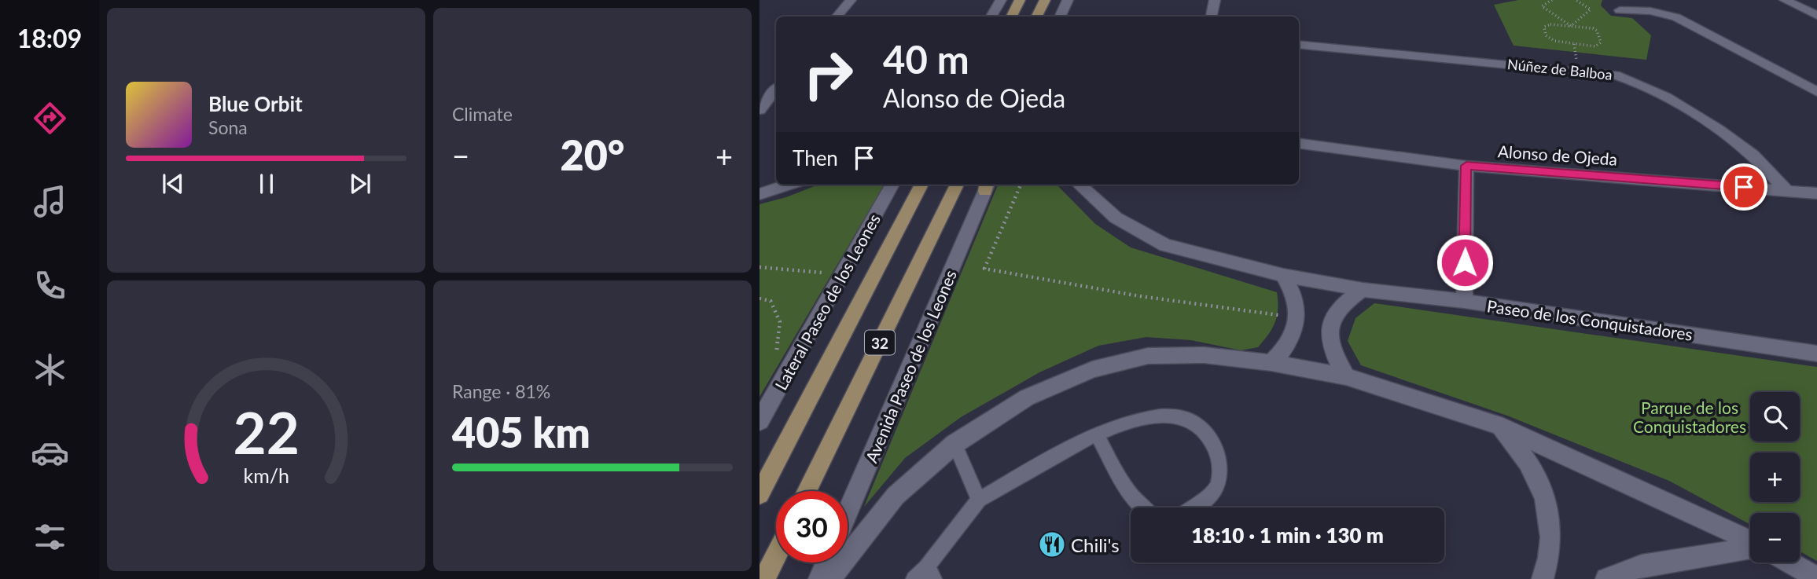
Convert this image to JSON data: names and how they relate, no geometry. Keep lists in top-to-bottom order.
{
  "streets": {
    "main road": ["32", "Avenida Paseo de los Leones"],
    "street": [
      "Núñez de Balboa",
      "Alonso de Ojeda",
      "Lateral Paseo de los Leones",
      "Paseo de los Conquistadores"
    ]
  },
  "crossings": [
    ["Núñez de Balboa", "Alonso de Ojeda"]
  ],
  "parks": ["Parque de los Conquistadores"],
  "places": {
    "restaurant": ["Chili's"]
  },
  "page": {
    "tabs": "18:09",
    "tile": [
      "Climate",
      ["Range · 81%", "405 km"]
    ],
    "turn": ["40 m", "Alonso de Ojeda"],
    "song": ["Blue Orbit", "Sona"],
    "then": "Then",
    "heat": ["−", "20°", "+"],
    "map_buttons": ["+", "−"],
    "limit": "30",
    "trip": "18:10 · 1 min · 130 m",
    "gauge": ["22", "km/h"]
  }
}
